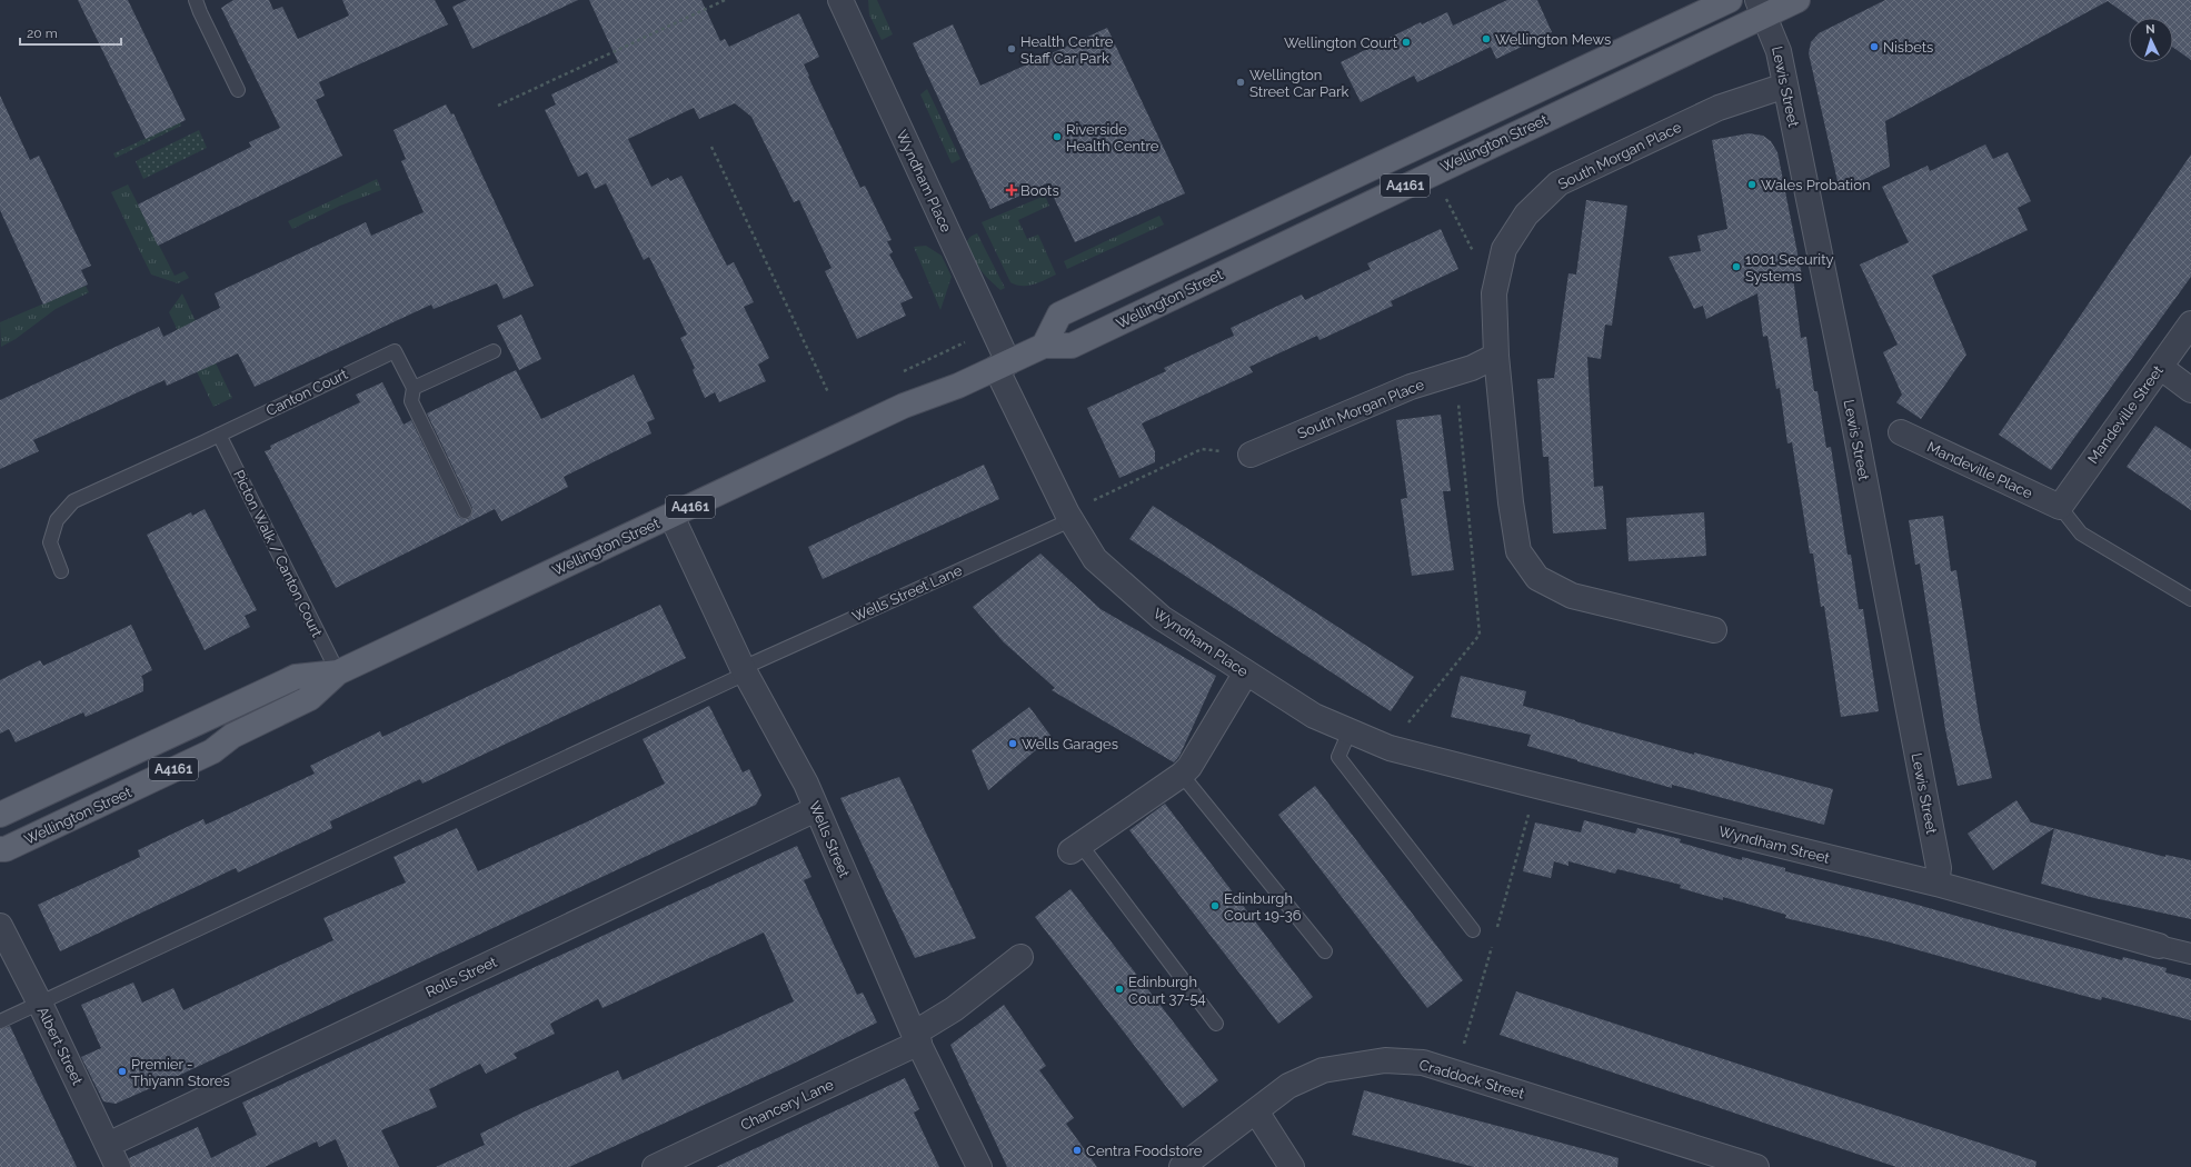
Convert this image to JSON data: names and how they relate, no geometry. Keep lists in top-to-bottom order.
{
  "streets": {
    "main road": ["Wellington Street", "A4161"],
    "street": [
      "Lewis Street",
      "South Morgan Place",
      "Wyndham Place",
      "Mandeville Street",
      "Mandeville Place",
      "Wells Street",
      "Wyndham Street",
      "Rolls Street",
      "Albert Street",
      "Craddock Street",
      "Chancery Lane"
    ],
    "lane": ["Canton Court", "Picton Walk / Canton Court", "Wells Street Lane"]
  },
  "crossings": [
    ["Lewis Street", "Wellington Street"],
    ["Lewis Street", "South Morgan Place"],
    ["Lewis Street", "Wyndham Street"],
    ["Wellington Street", "Wyndham Place"],
    ["Wellington Street", "Picton Walk / Canton Court"],
    ["Wellington Street", "Wells Street"],
    ["Wyndham Place", "Wells Street Lane"],
    ["Wyndham Place", "Wyndham Street"],
    ["Canton Court", "Picton Walk / Canton Court"],
    ["Mandeville Street", "Mandeville Place"],
    ["Wells Street Lane", "Wells Street"],
    ["Wells Street Lane", "Albert Street"],
    ["Wells Street", "Rolls Street"],
    ["Wells Street", "Chancery Lane"],
    ["Rolls Street", "Albert Street"]
  ],
  "places": {
    "other": [
      "Wellington Mews",
      "Wellington Court",
      "Nisbets",
      "Health Centre Staff Car Park",
      "Wellington Street Car Park",
      "Riverside Health Centre",
      "Wales Probation",
      "1001 Security Systems",
      "Wells Garages",
      "Edinburgh Court 19-36",
      "Edinburgh Court 37-54",
      "Premier - Thiyann Stores",
      "Centra Foodstore"
    ],
    "health": ["Boots"]
  },
  "scale_bar": "20 m",
  "north": "top"
}
